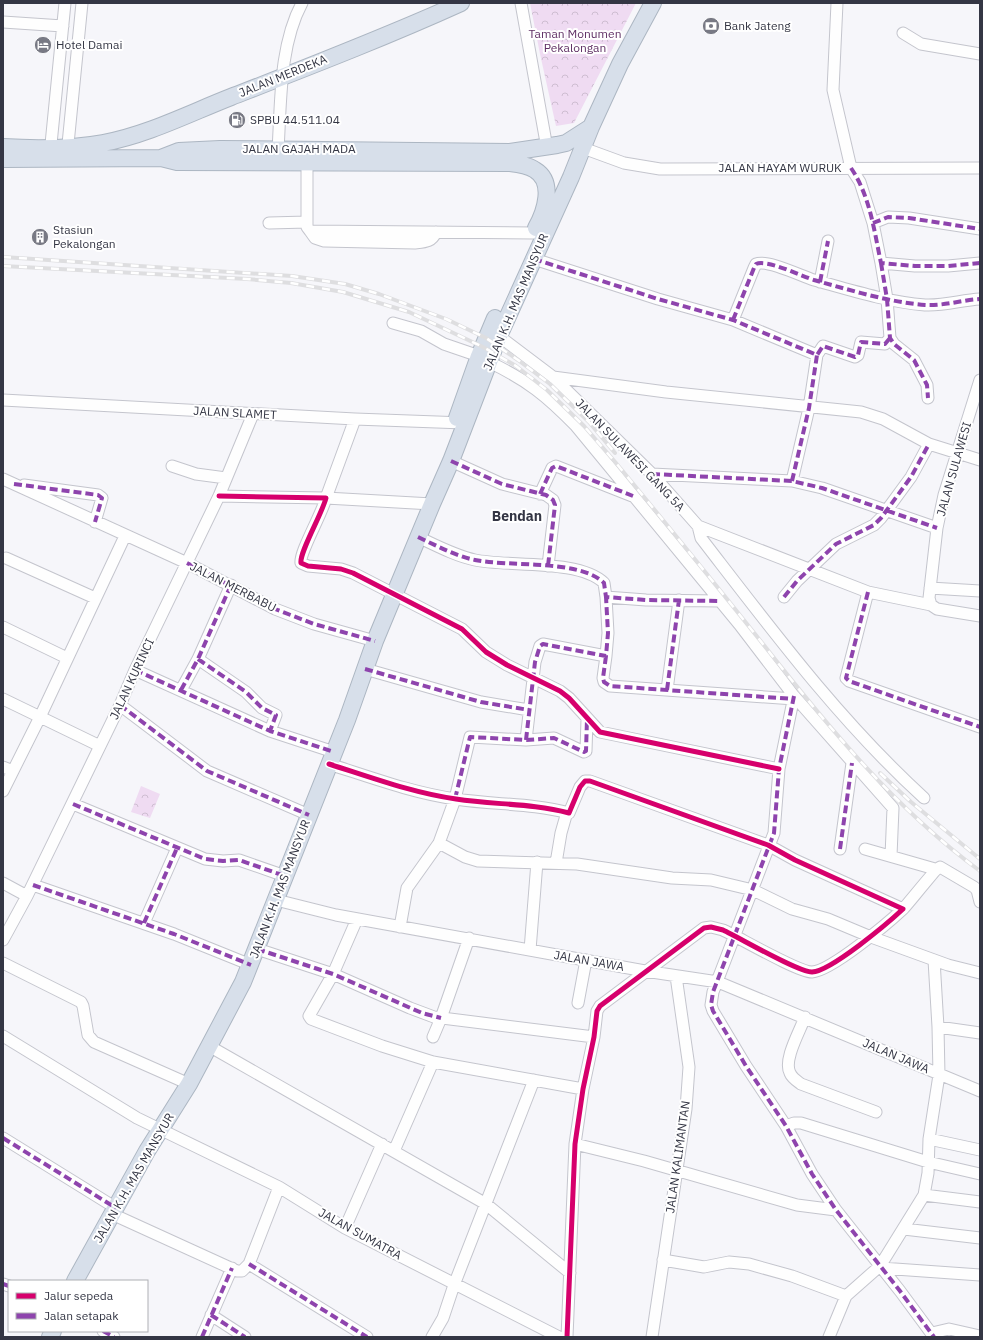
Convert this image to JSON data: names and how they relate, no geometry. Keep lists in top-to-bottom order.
{
  "streets": {
    "highway": ["JALAN MERDEKA", "JALAN GAJAH MADA", "JALAN K.H. MAS MANSYUR"],
    "street": [
      "JALAN HAYAM WURUK",
      "JALAN SLAMET",
      "JALAN SULAWESI GANG 5A",
      "JALAN SULAWESI",
      "JALAN MERBABU",
      "JALAN KURINCI",
      "JALAN JAWA",
      "JALAN KALIMANTAN",
      "JALAN SUMATRA"
    ]
  },
  "crossings": [
    ["JALAN MERDEKA", "JALAN GAJAH MADA"],
    ["JALAN GAJAH MADA", "JALAN K.H. MAS MANSYUR"],
    ["JALAN HAYAM WURUK", "JALAN K.H. MAS MANSYUR"],
    ["JALAN K.H. MAS MANSYUR", "JALAN SLAMET"],
    ["JALAN K.H. MAS MANSYUR", "JALAN SULAWESI GANG 5A"],
    ["JALAN K.H. MAS MANSYUR", "JALAN MERBABU"],
    ["JALAN K.H. MAS MANSYUR", "JALAN JAWA"],
    ["JALAN K.H. MAS MANSYUR", "JALAN SUMATRA"],
    ["JALAN SLAMET", "JALAN KURINCI"],
    ["JALAN SULAWESI GANG 5A", "JALAN SULAWESI"],
    ["JALAN MERBABU", "JALAN KURINCI"],
    ["JALAN JAWA", "JALAN KALIMANTAN"]
  ],
  "districts": ["Bendan"],
  "parks": ["Taman Monumen Pekalongan"],
  "places": {
    "bank": ["Bank Jateng"],
    "hotel": ["Hotel Damai"],
    "fuel station": ["SPBU 44.511.04"],
    "building": ["Stasiun Pekalongan"]
  },
  "legend": ["Jalur sepeda", "Jalan setapak"]
}
